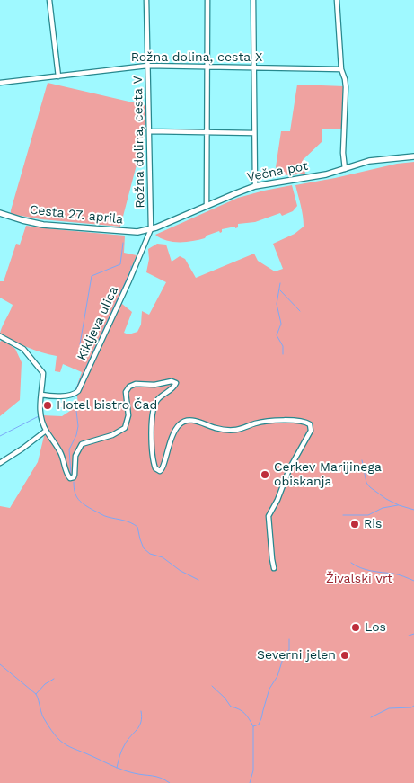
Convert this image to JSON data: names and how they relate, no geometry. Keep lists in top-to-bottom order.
{
  "streets": {
    "main road": ["Večna pot", "Cesta 27. aprila"],
    "street": ["Rožna dolina, cesta X", "Rožna dolina, cesta V", "Kikljeva ulica"]
  },
  "crossings": [
    ["Rožna dolina, cesta X", "Rožna dolina, cesta V"],
    ["Rožna dolina, cesta V", "Večna pot"],
    ["Rožna dolina, cesta V", "Cesta 27. aprila"],
    ["Rožna dolina, cesta V", "Kikljeva ulica"],
    ["Večna pot", "Cesta 27. aprila"],
    ["Večna pot", "Kikljeva ulica"],
    ["Cesta 27. aprila", "Kikljeva ulica"]
  ],
  "parks": ["Živalski vrt"],
  "places": [
    "Hotel bistro Čad",
    "Cerkev Marijinega obiskanja",
    "Ris",
    "Los",
    "Severni jelen"
  ]
}
